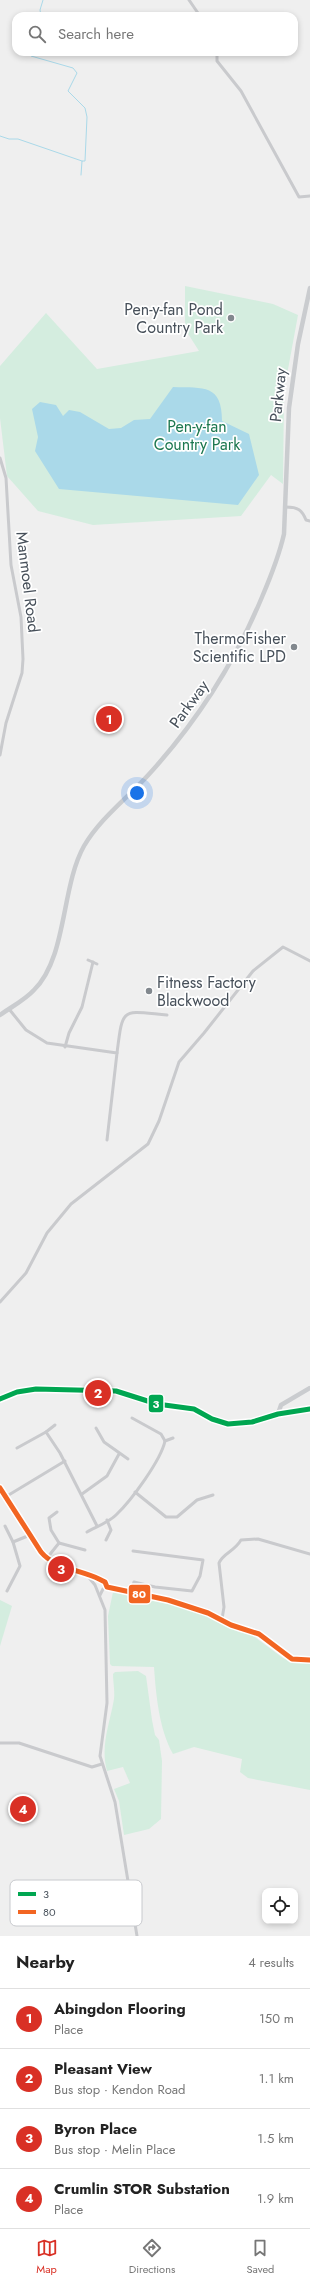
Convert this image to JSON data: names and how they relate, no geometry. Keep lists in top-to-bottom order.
{
  "streets": {
    "street": ["Parkway", "Manmoel Road"]
  },
  "parks": ["Pen-y-fan Country Park"],
  "places": ["Pen-y-fan Pond Country Park", "ThermoFisher Scientific LPD", "Fitness Factory Blackwood"],
  "lines": ["transit line 3", "transit line 80"],
  "legend": ["3", "80"],
  "page": {
    "search": "Search here",
    "pins": [
      "1",
      "2",
      "3",
      "4"
    ],
    "heading": ["Nearby", "4 results"],
    "list": [
      {
        "mark": "1",
        "name": "Abingdon Flooring",
        "note": "Place",
        "value": "150 m"
      },
      {
        "mark": "2",
        "name": "Pleasant View",
        "note": "Bus stop · Kendon Road",
        "value": "1.1 km"
      },
      {
        "mark": "3",
        "name": "Byron Place",
        "note": "Bus stop · Melin Place",
        "value": "1.5 km"
      },
      {
        "mark": "4",
        "name": "Crumlin STOR Substation",
        "note": "Place",
        "value": "1.9 km"
      }
    ],
    "nav": ["Map", "Directions", "Saved"]
  }
}
